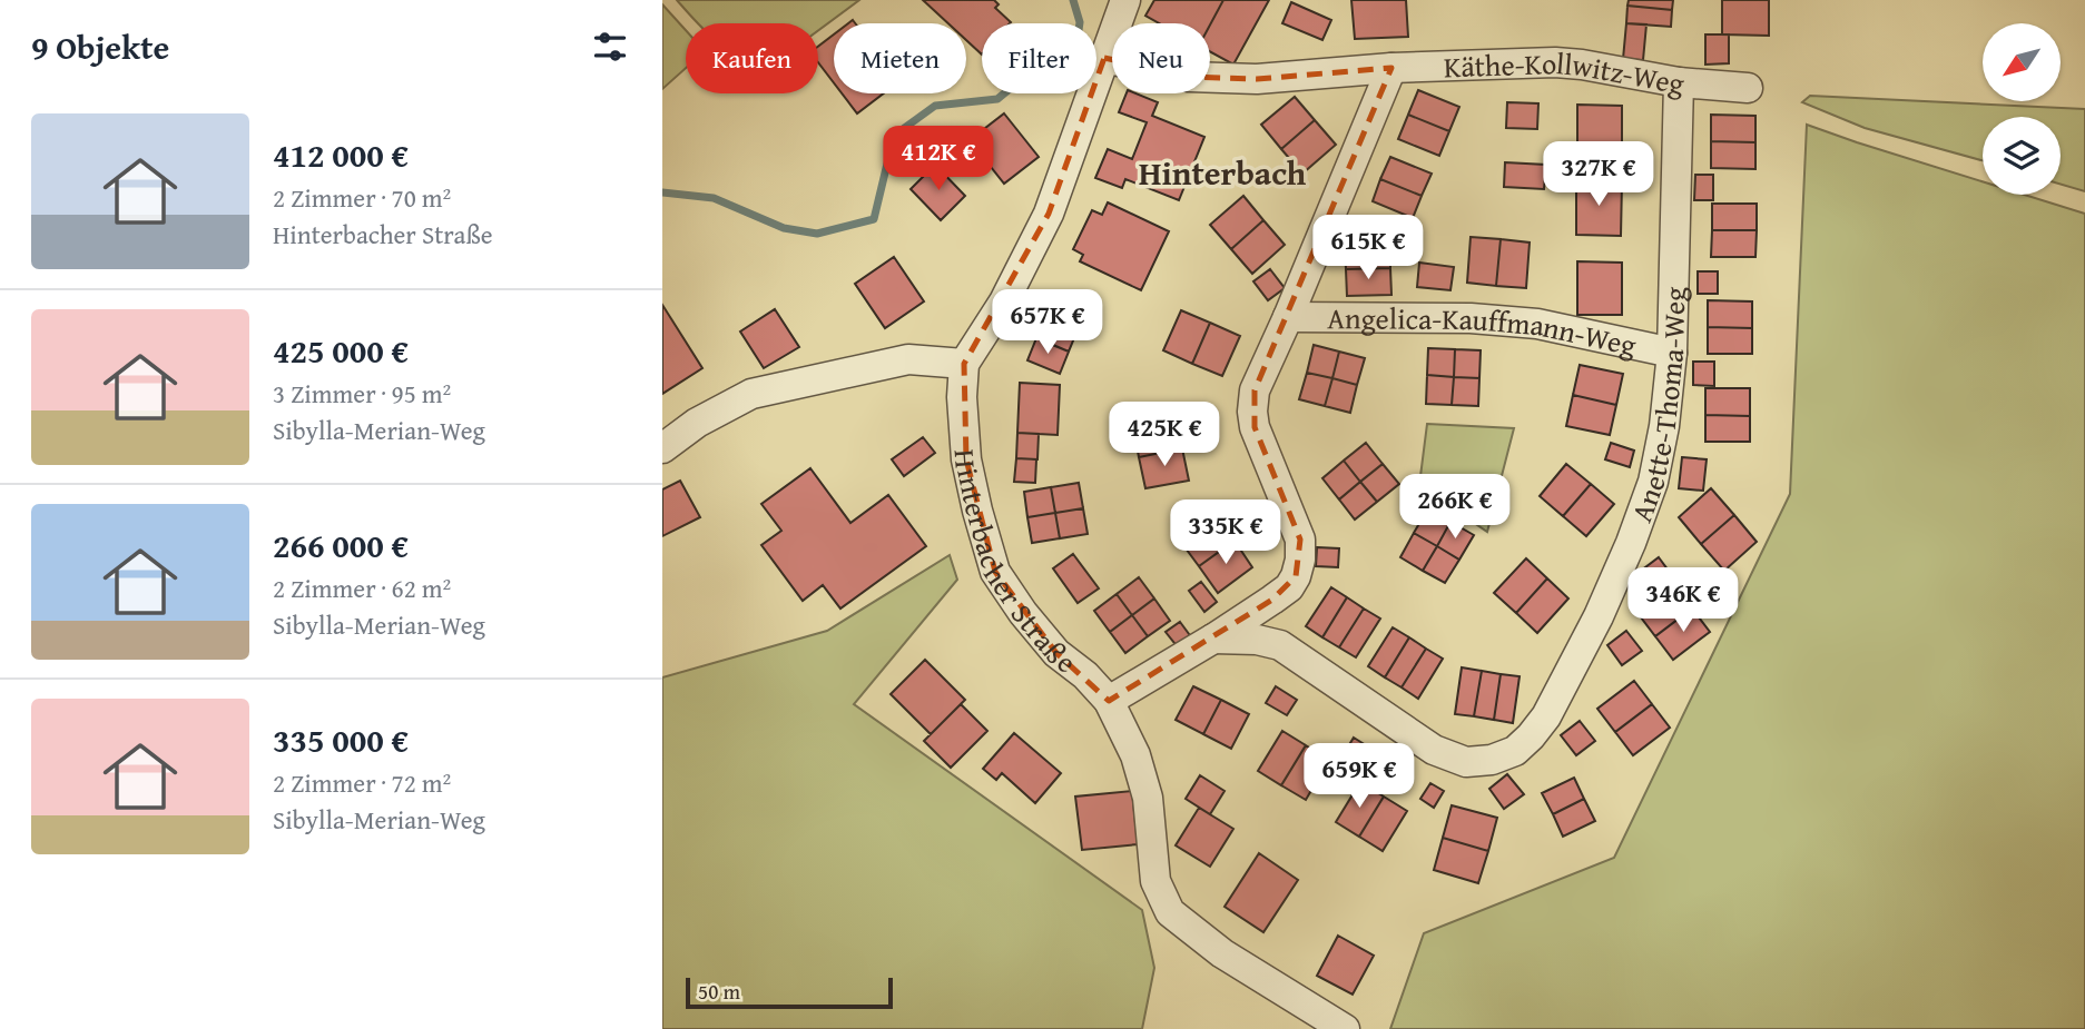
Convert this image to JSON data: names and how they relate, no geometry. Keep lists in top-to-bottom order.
{
  "streets": {
    "street": [
      "Käthe-Kollwitz-Weg",
      "Angelica-Kauffmann-Weg",
      "Anette-Thoma-Weg",
      "Hinterbacher Straße"
    ]
  },
  "crossings": [
    ["Käthe-Kollwitz-Weg", "Anette-Thoma-Weg"],
    ["Angelica-Kauffmann-Weg", "Anette-Thoma-Weg"]
  ],
  "districts": ["Hinterbach"],
  "scale_bar": "50 m",
  "north": "bottom left",
  "page": {
    "heading": "9 Objekte",
    "chip": [
      "Kaufen",
      "Mieten",
      "Filter",
      "Neu"
    ],
    "list": [
      {
        "name": "412 000 €",
        "note": "2 Zimmer · 70 m² · Hinterbacher Straße"
      },
      {
        "name": "425 000 €",
        "note": "3 Zimmer · 95 m² · Sibylla-Merian-Weg"
      },
      {
        "name": "266 000 €",
        "note": "2 Zimmer · 62 m² · Sibylla-Merian-Weg"
      },
      {
        "name": "335 000 €",
        "note": "2 Zimmer · 72 m² · Sibylla-Merian-Weg"
      }
    ],
    "price": [
      "412K €",
      "327K €",
      "615K €",
      "657K €",
      "425K €",
      "266K €",
      "335K €",
      "346K €",
      "659K €"
    ],
    "scale": "50 m"
  }
}
